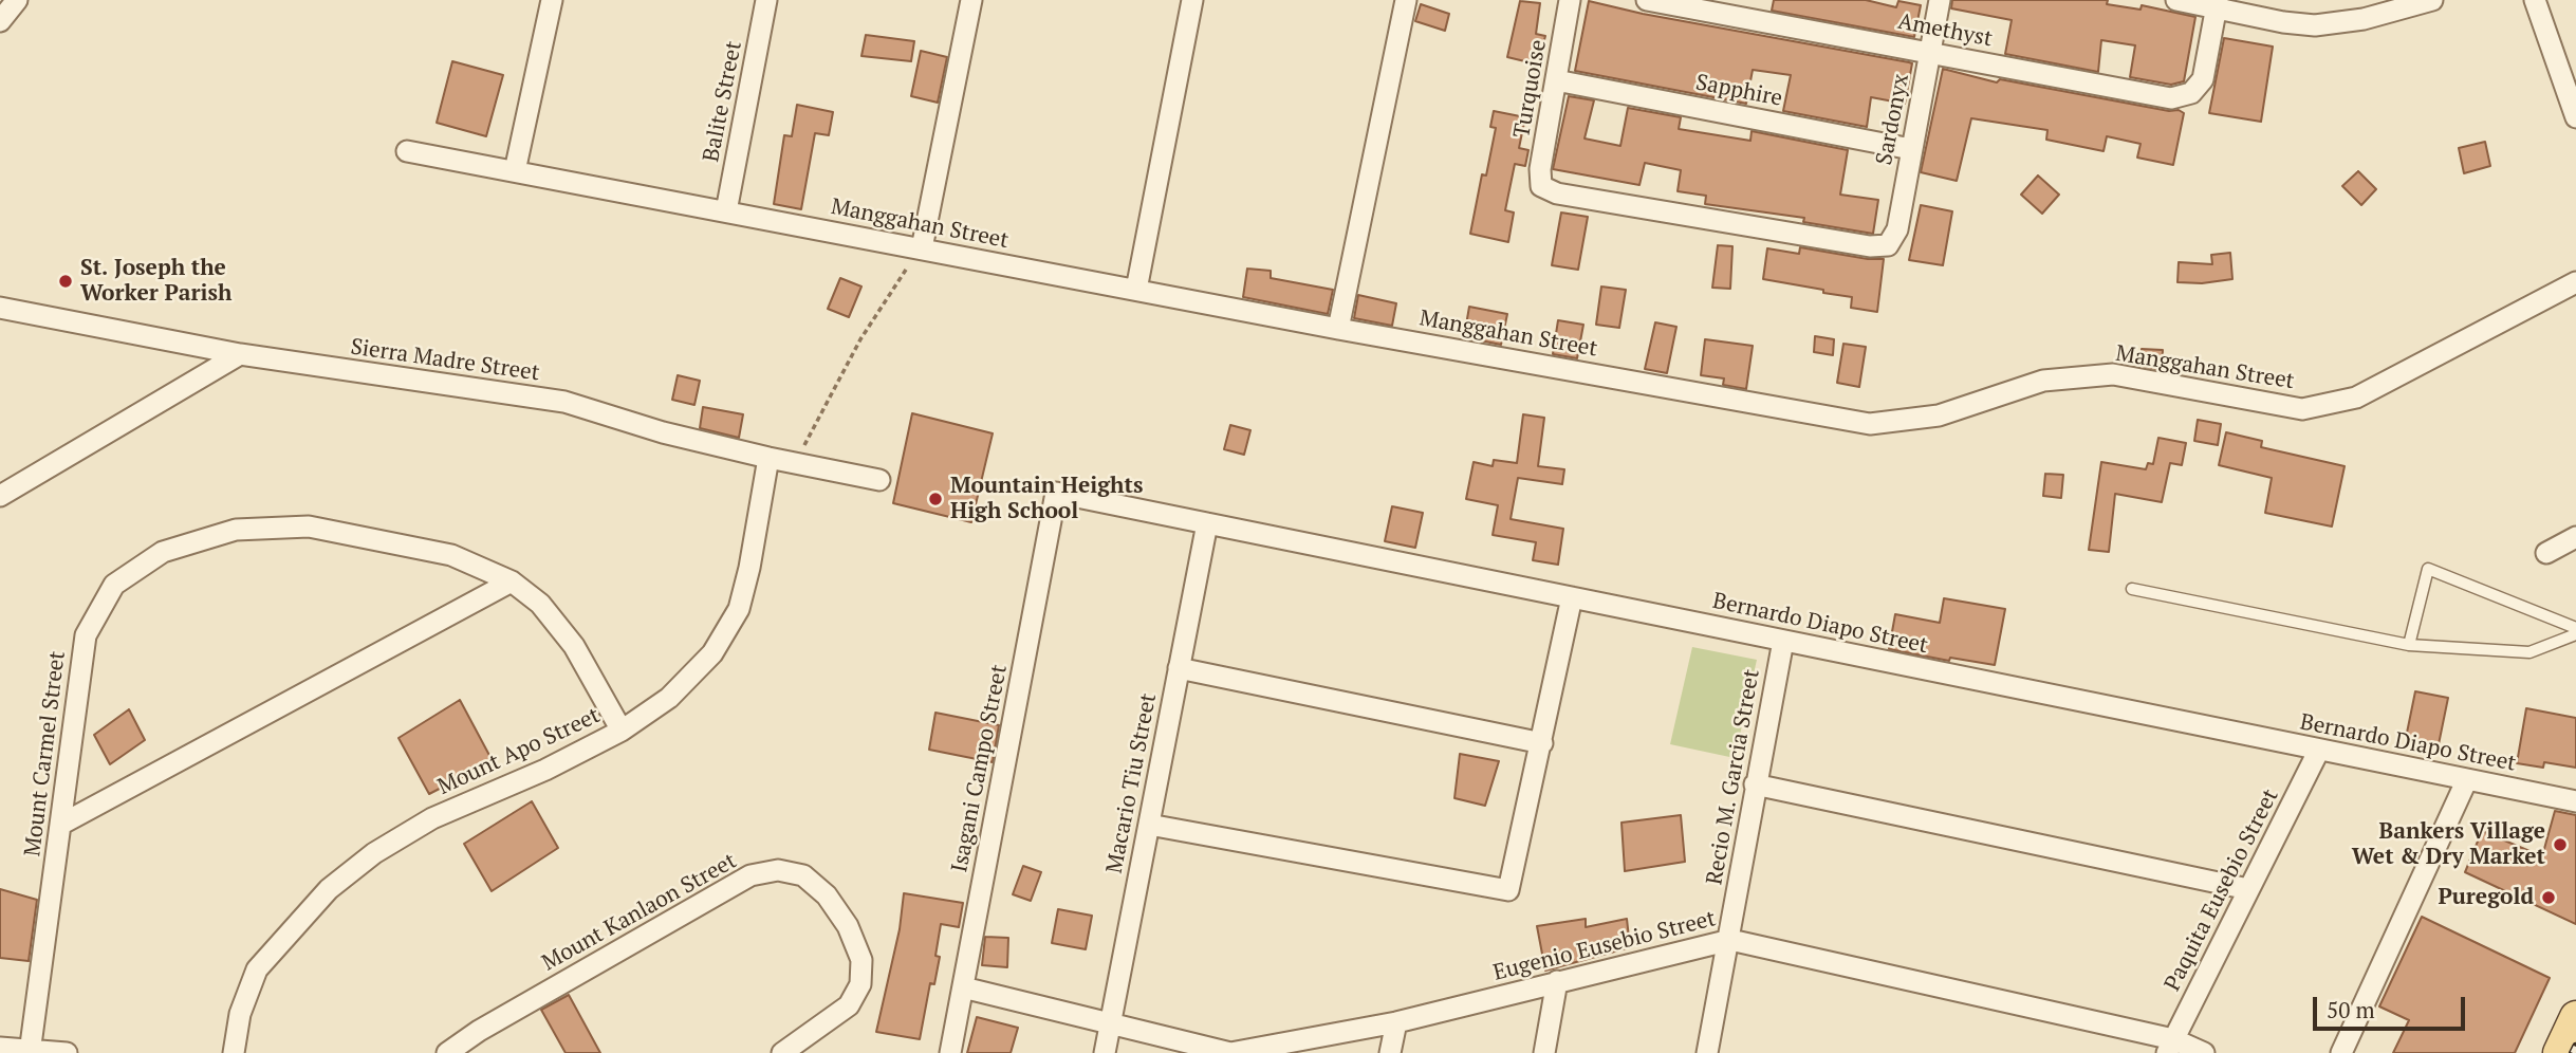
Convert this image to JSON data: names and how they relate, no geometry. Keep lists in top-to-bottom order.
{
  "streets": {
    "street": [
      "Amethyst",
      "Turquoise",
      "Sapphire",
      "Balite Street",
      "Sardonyx",
      "Manggahan Street",
      "Sierra Madre Street",
      "Bernardo Diapo Street",
      "Mount Apo Street",
      "Mount Carmel Street",
      "Isagani Campo Street",
      "Recio M. Garcia Street",
      "Macario Tiu Street",
      "Paquita Eusebio Street",
      "Mount Kanlaon Street",
      "Eugenio Eusebio Street"
    ]
  },
  "crossings": [
    ["Amethyst", "Sardonyx"],
    ["Turquoise", "Sapphire"],
    ["Turquoise", "Sardonyx"],
    ["Sapphire", "Sardonyx"],
    ["Balite Street", "Manggahan Street"],
    ["Sierra Madre Street", "Mount Apo Street"],
    ["Bernardo Diapo Street", "Isagani Campo Street"],
    ["Bernardo Diapo Street", "Recio M. Garcia Street"],
    ["Bernardo Diapo Street", "Macario Tiu Street"],
    ["Bernardo Diapo Street", "Paquita Eusebio Street"],
    ["Mount Apo Street", "Mount Carmel Street"],
    ["Isagani Campo Street", "Eugenio Eusebio Street"],
    ["Recio M. Garcia Street", "Eugenio Eusebio Street"],
    ["Macario Tiu Street", "Eugenio Eusebio Street"],
    ["Paquita Eusebio Street", "Eugenio Eusebio Street"]
  ],
  "places": [
    "St. Joseph the Worker Parish",
    "Mountain Heights High School",
    "Bankers Village Wet & Dry Market",
    "Puregold"
  ],
  "scale_bar": "50 m"
}
